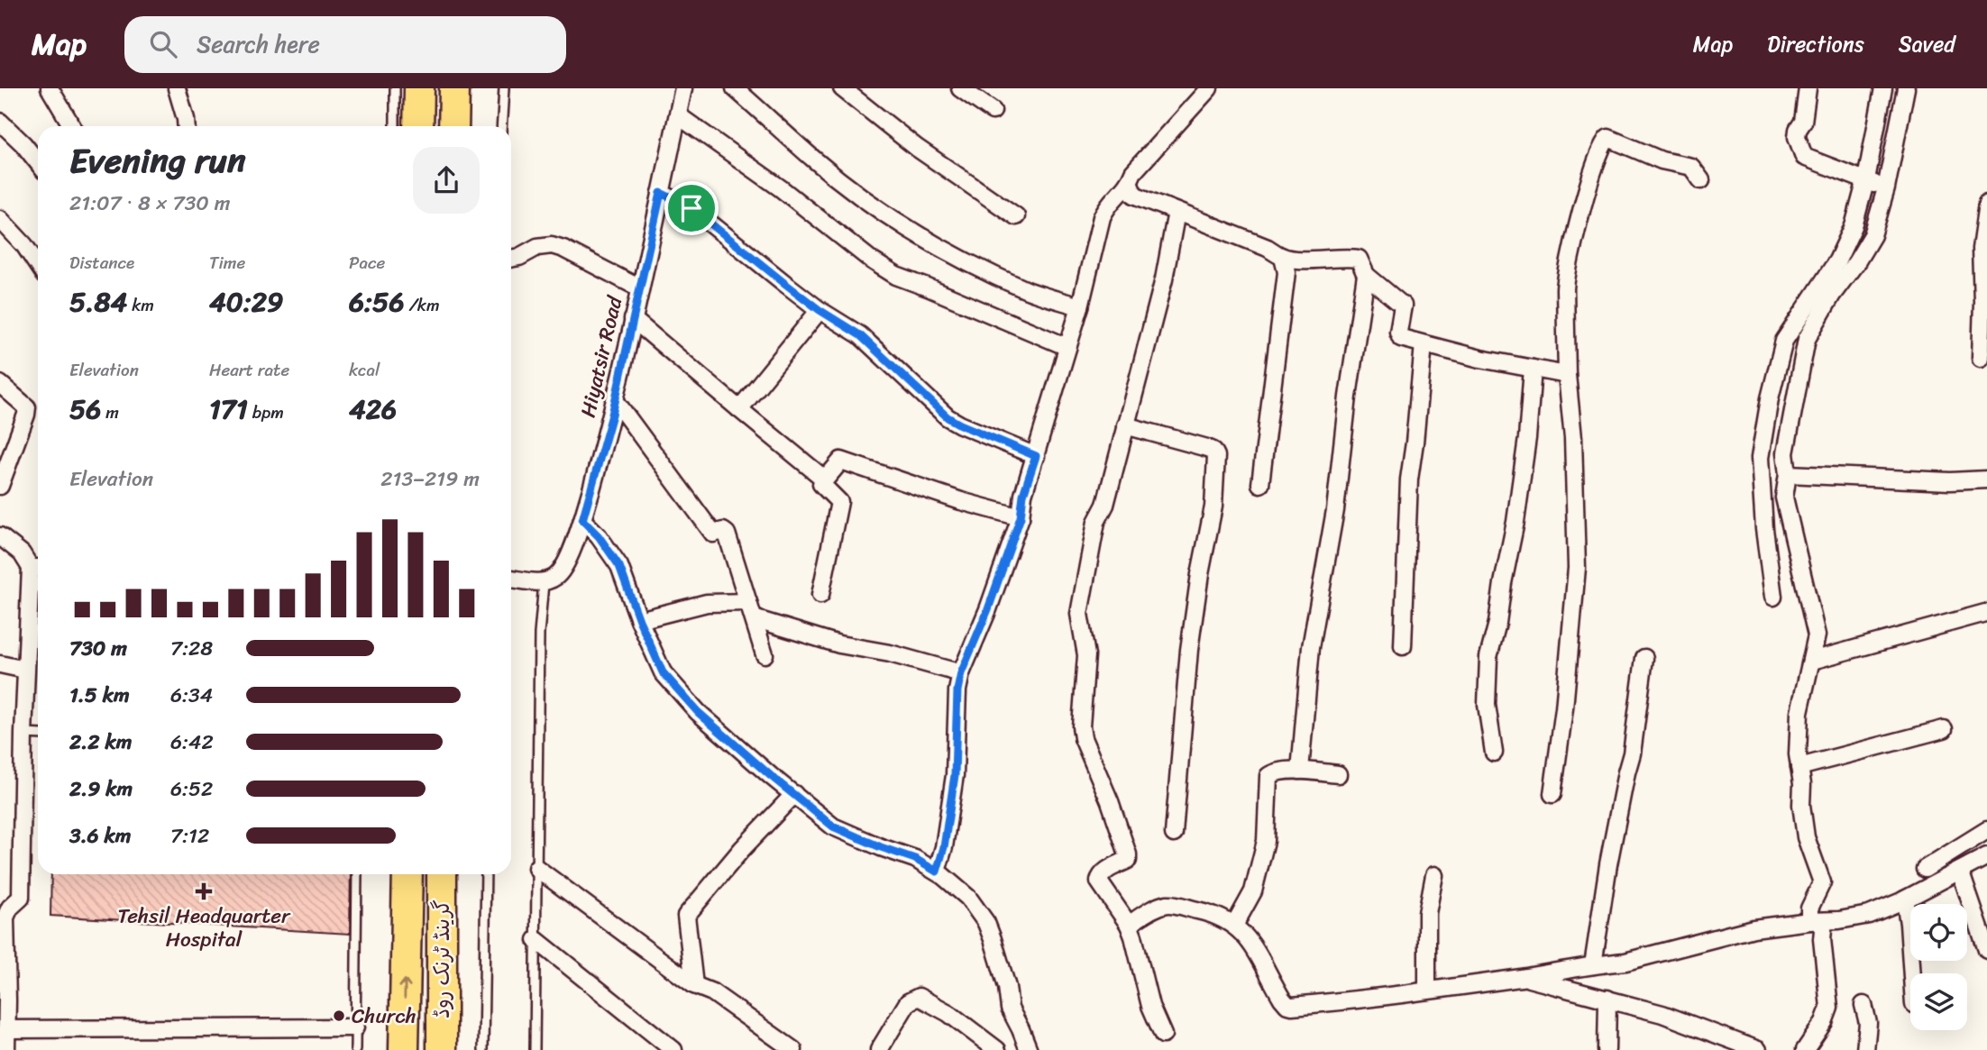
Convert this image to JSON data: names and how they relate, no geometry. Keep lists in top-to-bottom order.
{
  "streets": {
    "highway": ["گرینڈ ٹرنک روڈ"],
    "street": ["Hiyatsir Road"]
  },
  "places": {
    "health": ["Tehsil Headquarter Hospital"],
    "other": ["Church"]
  },
  "page": {
    "header": "Map",
    "search": "Search here",
    "nav": ["Map", "Directions", "Saved"],
    "heading": ["Evening run", "21:07 · 8 × 730 m"],
    "stats": [
      ["Distance", "5.84 km"],
      ["Time", "40:29"],
      ["Pace", "6:56 /km"],
      ["Elevation", "56 m"],
      ["Heart rate", "171 bpm"],
      ["kcal", "426"]
    ],
    "chart": ["Elevation", "213–219 m"],
    "list": [
      {
        "name": "730 m",
        "note": "7:28"
      },
      {
        "name": "1.5 km",
        "note": "6:34"
      },
      {
        "name": "2.2 km",
        "note": "6:42"
      },
      {
        "name": "2.9 km",
        "note": "6:52"
      },
      {
        "name": "3.6 km",
        "note": "7:12"
      }
    ]
  }
}
